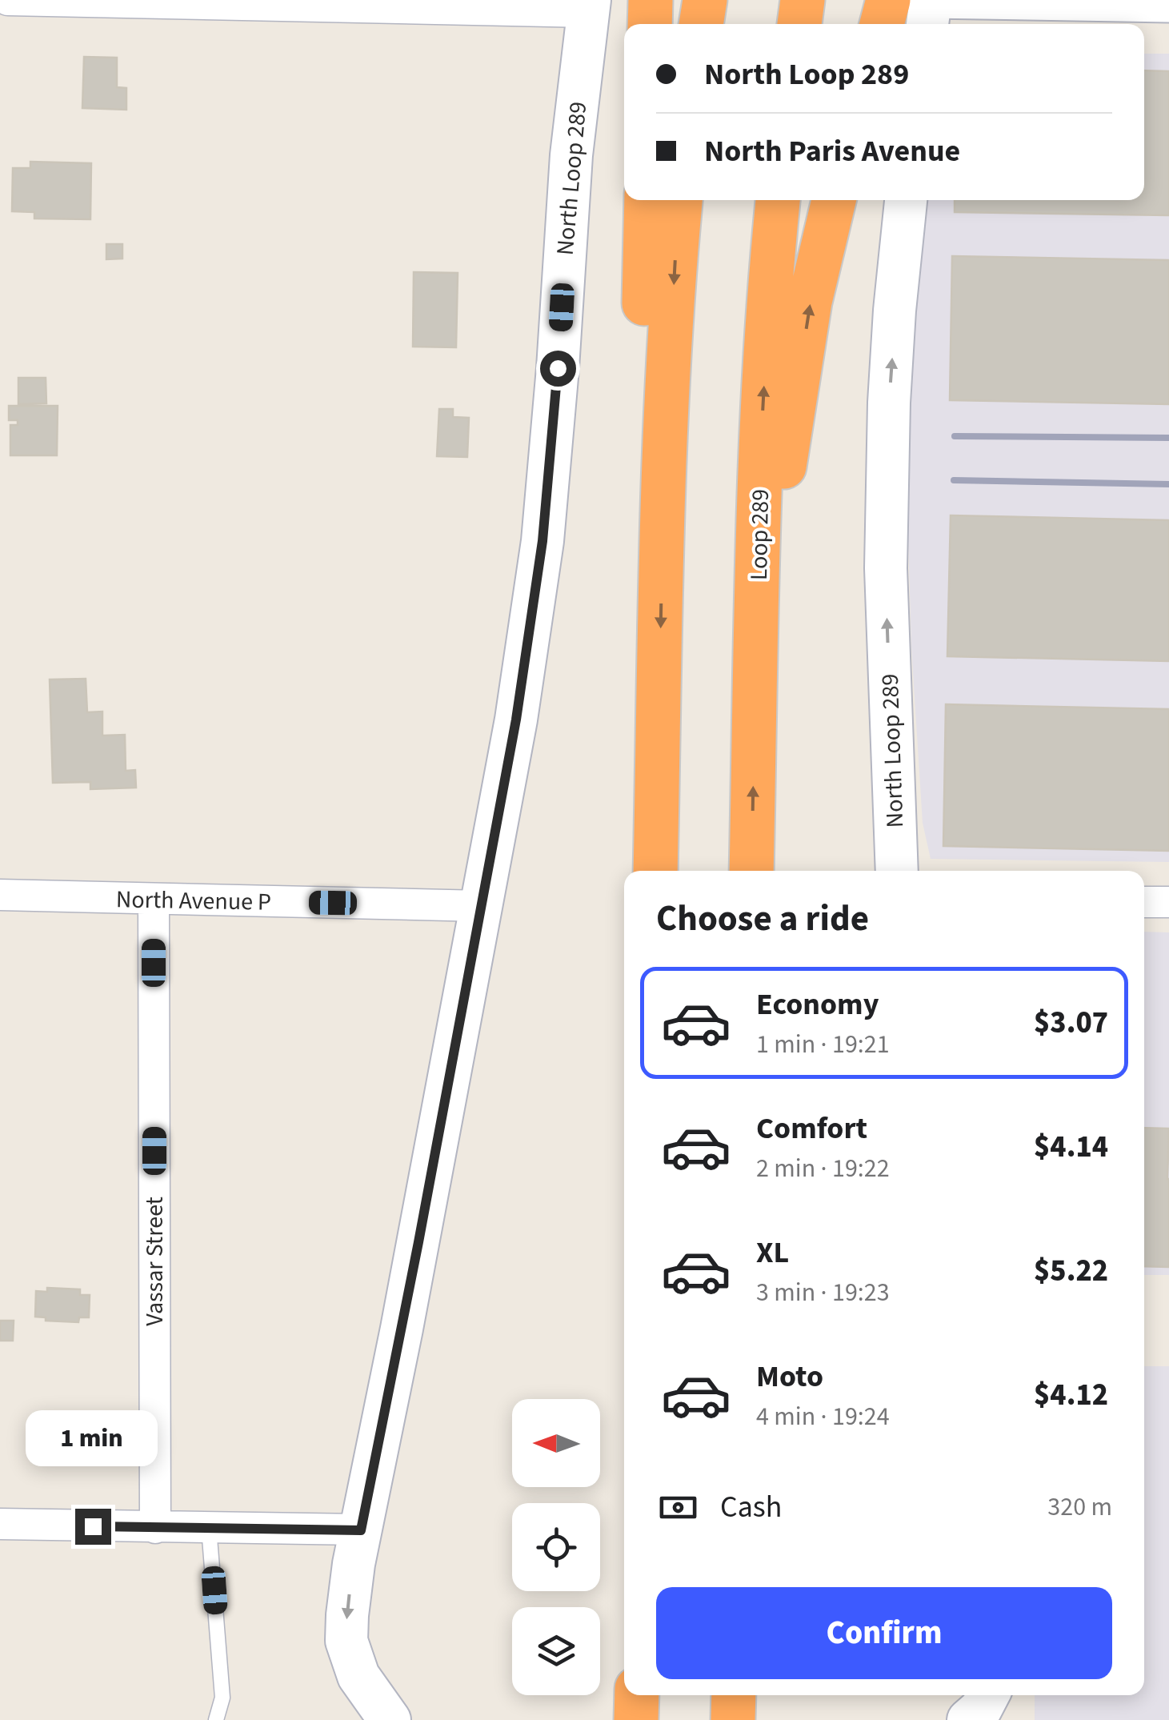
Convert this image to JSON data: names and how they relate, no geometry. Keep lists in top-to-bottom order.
{
  "streets": {
    "highway": ["Loop 289"],
    "main road": ["North Loop 289"],
    "street": ["North Avenue P", "Vassar Street"]
  },
  "crossings": [
    ["North Loop 289", "North Avenue P"],
    ["North Avenue P", "Vassar Street"]
  ],
  "north": "left",
  "page": {
    "banner": ["North Loop 289", "North Paris Avenue"],
    "heading": "Choose a ride",
    "list": [
      {
        "name": "Economy",
        "note": "1 min · 19:21",
        "value": "$3.07"
      },
      {
        "name": "Comfort",
        "note": "2 min · 19:22",
        "value": "$4.14"
      },
      {
        "name": "XL",
        "note": "3 min · 19:23",
        "value": "$5.22"
      },
      {
        "name": "Moto",
        "note": "4 min · 19:24",
        "value": "$4.12"
      }
    ],
    "bubble": "1 min",
    "pay": ["Cash", "320 m"],
    "buttons": "Confirm"
  }
}
